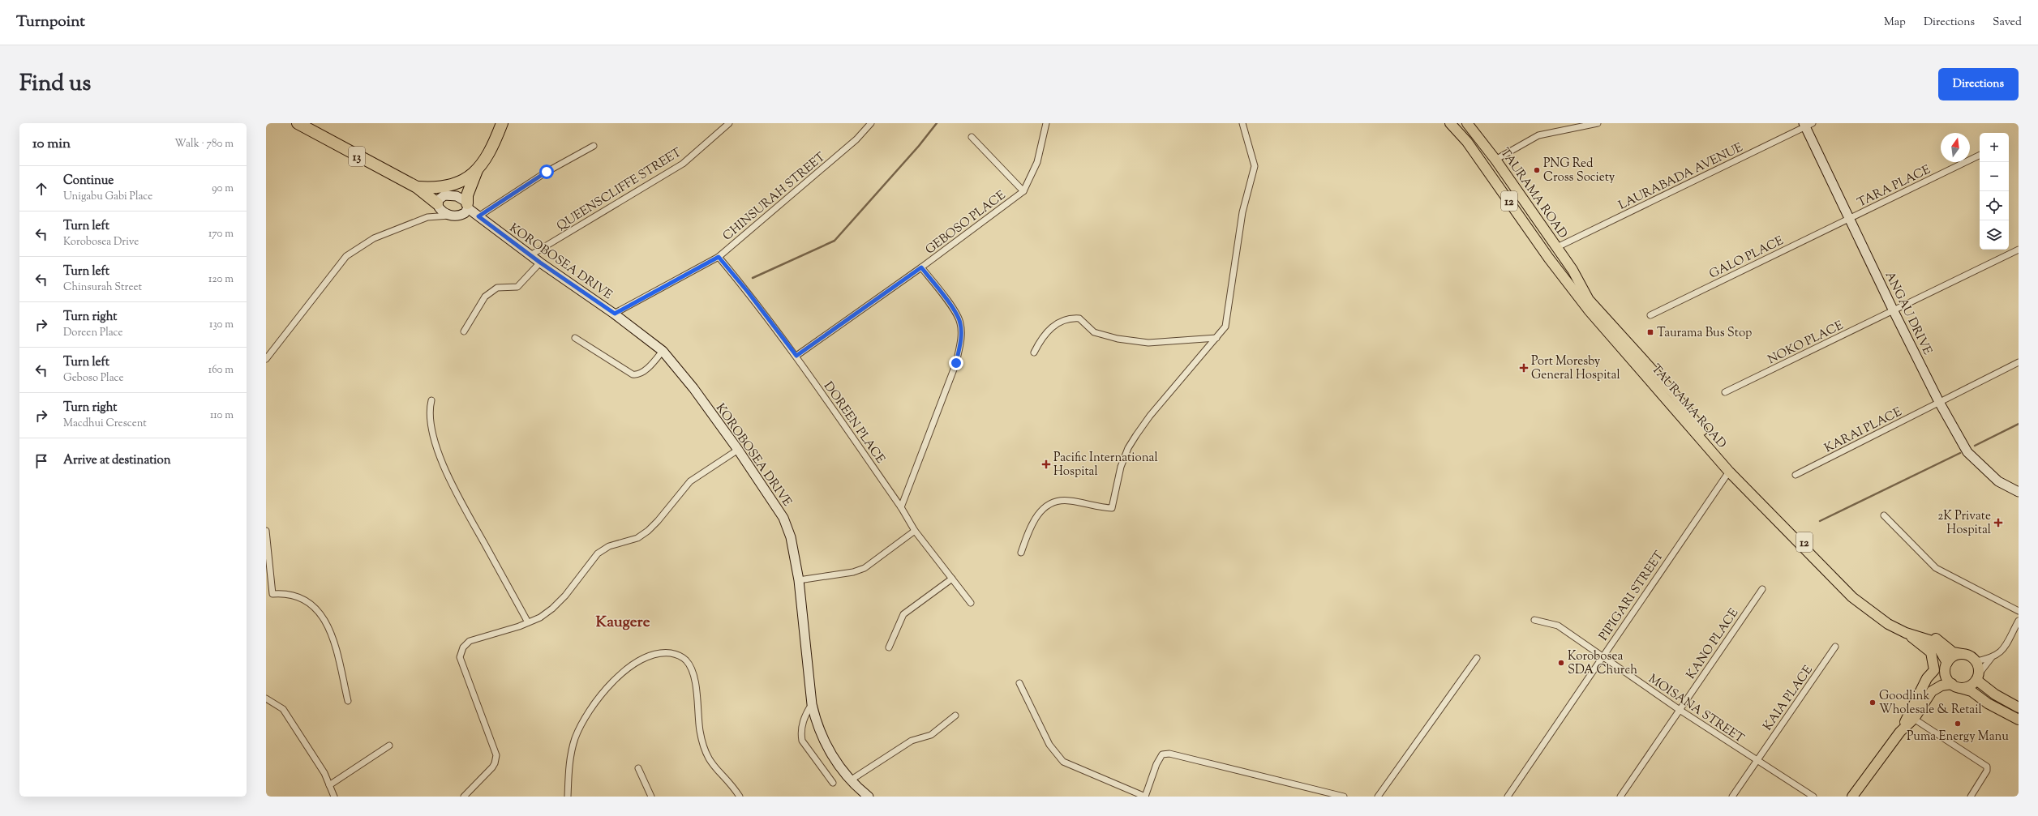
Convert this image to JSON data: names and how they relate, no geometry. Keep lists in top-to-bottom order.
{
  "streets": {
    "highway": ["13"],
    "main road": [
      "TAURAMA ROAD",
      "12",
      "KOROBOSEA DRIVE",
      "ANGAU DRIVE"
    ],
    "street": [
      "LAURABADA AVENUE",
      "TARA PLACE",
      "QUEENSCLIFFE STREET",
      "CHINSURAH STREET",
      "GEBOSO PLACE",
      "GALO PLACE",
      "NOKO PLACE",
      "DOREEN PLACE",
      "KARAI PLACE",
      "PIPIGARI STREET",
      "KANO PLACE",
      "KAIA PLACE",
      "MOISANA STREET"
    ]
  },
  "crossings": [
    ["LAURABADA AVENUE", "TAURAMA ROAD"],
    ["LAURABADA AVENUE", "ANGAU DRIVE"],
    ["TARA PLACE", "GALO PLACE"],
    ["TARA PLACE", "ANGAU DRIVE"],
    ["QUEENSCLIFFE STREET", "KOROBOSEA DRIVE"],
    ["TAURAMA ROAD", "12"],
    ["TAURAMA ROAD", "PIPIGARI STREET"],
    ["CHINSURAH STREET", "KOROBOSEA DRIVE"],
    ["CHINSURAH STREET", "DOREEN PLACE"],
    ["GEBOSO PLACE", "DOREEN PLACE"],
    ["GALO PLACE", "ANGAU DRIVE"],
    ["ANGAU DRIVE", "NOKO PLACE"],
    ["ANGAU DRIVE", "KARAI PLACE"],
    ["PIPIGARI STREET", "MOISANA STREET"],
    ["KANO PLACE", "MOISANA STREET"],
    ["KAIA PLACE", "MOISANA STREET"]
  ],
  "districts": ["Kaugere"],
  "places": {
    "other": [
      "PNG Red Cross Society",
      "Korobosea SDA Church",
      "Goodlink Wholesale & Retail",
      "Puma Energy Manu"
    ],
    "transit": ["Taurama Bus Stop"],
    "health": ["Port Moresby General Hospital", "Pacific International Hospital", "2K Private Hospital"]
  },
  "north": "top",
  "page": {
    "header": "Turnpoint",
    "nav": ["Map", "Directions", "Saved"],
    "title": "Find us",
    "buttons": "Directions",
    "heading": ["10 min", "Walk · 780 m"],
    "map_buttons": ["+", "−"],
    "list": [
      ["Continue", "Unigabu Gabi Place", "90 m"],
      ["Turn left", "Korobosea Drive", "170 m"],
      ["Turn left", "Chinsurah Street", "120 m"],
      ["Turn right", "Doreen Place", "130 m"],
      ["Turn left", "Geboso Place", "160 m"],
      ["Turn right", "Macdhui Crescent", "110 m"],
      "Arrive at destination"
    ]
  }
}
